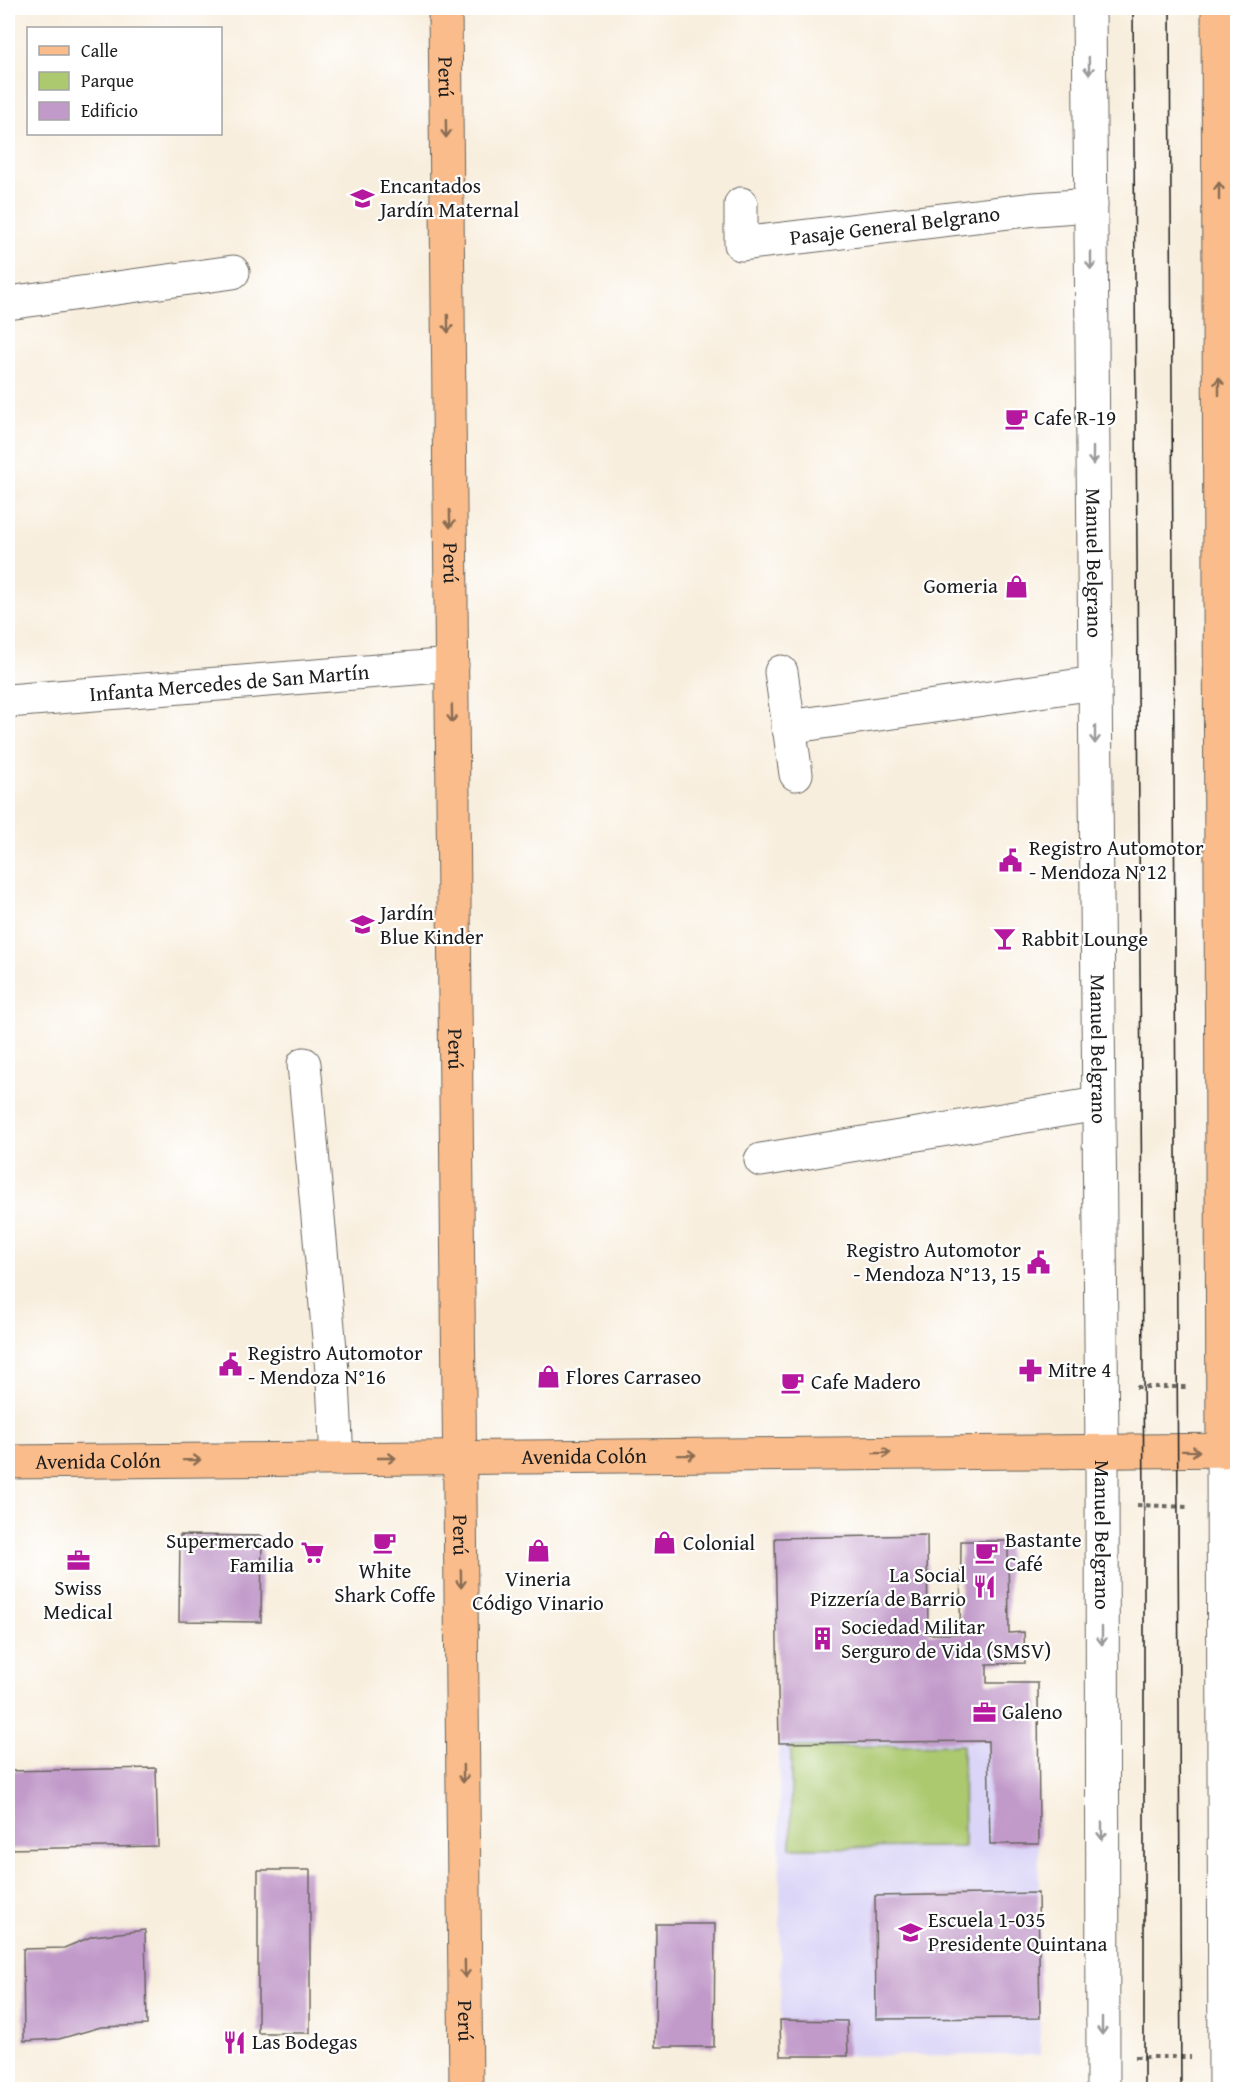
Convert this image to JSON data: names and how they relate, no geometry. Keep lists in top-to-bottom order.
{
  "streets": {
    "main road": ["Perú", "Avenida Colón"],
    "street": ["Pasaje General Belgrano", "Manuel Belgrano", "Infanta Mercedes de San Martín"]
  },
  "crossings": [
    ["Perú", "Infanta Mercedes de San Martín"],
    ["Perú", "Avenida Colón"],
    ["Pasaje General Belgrano", "Manuel Belgrano"],
    ["Manuel Belgrano", "Avenida Colón"]
  ],
  "one_way": ["Perú", "Avenida Colón"],
  "places": {
    "school or university": ["Encantados Jardín Maternal", "Jardín Blue Kinder", "Escuela 1-035 Presidente Quintana"],
    "cafe": [
      "Cafe R-19",
      "Cafe Madero",
      "White Shark Coffe",
      "Bastante Café"
    ],
    "shop": [
      "Gomeria",
      "Flores Carraseo",
      "Colonial",
      "Vineria Código Vinario"
    ],
    "public building": ["Registro Automotor - Mendoza N°12", "Registro Automotor - Mendoza N°13, 15", "Registro Automotor - Mendoza N°16"],
    "bar": ["Rabbit Lounge"],
    "pharmacy": ["Mitre 4"],
    "supermarket": ["Supermercado Familia"],
    "office": ["Swiss Medical", "Galeno"],
    "restaurant": ["La Social Pizzería de Barrio", "Las Bodegas"],
    "building": ["Sociedad Militar Serguro de Vida (SMSV)"]
  },
  "legend": ["Calle", "Parque", "Edificio"]
}
